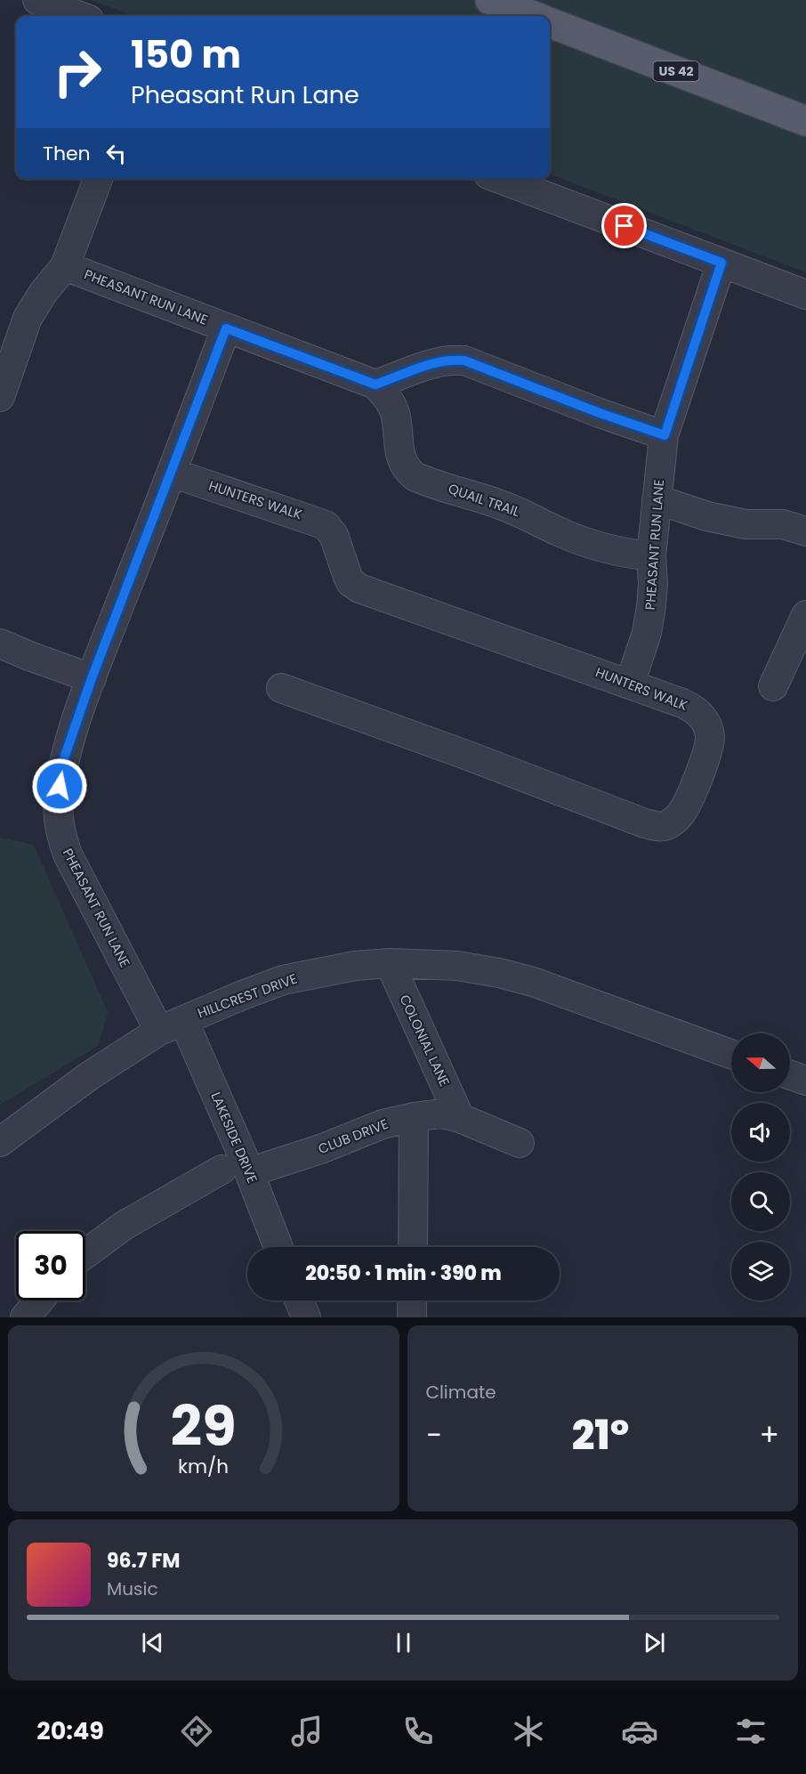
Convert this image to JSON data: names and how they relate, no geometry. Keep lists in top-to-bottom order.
{
  "streets": {
    "main road": ["US 42"],
    "street": [
      "PHEASANT RUN LANE",
      "HUNTERS WALK",
      "QUAIL TRAIL",
      "HILLCREST DRIVE",
      "COLONIAL LANE",
      "CLUB DRIVE",
      "LAKESIDE DRIVE"
    ]
  },
  "crossings": [
    ["PHEASANT RUN LANE", "HUNTERS WALK"],
    ["PHEASANT RUN LANE", "QUAIL TRAIL"],
    ["PHEASANT RUN LANE", "HILLCREST DRIVE"],
    ["PHEASANT RUN LANE", "LAKESIDE DRIVE"],
    ["HILLCREST DRIVE", "COLONIAL LANE"],
    ["HILLCREST DRIVE", "LAKESIDE DRIVE"],
    ["COLONIAL LANE", "CLUB DRIVE"],
    ["CLUB DRIVE", "LAKESIDE DRIVE"]
  ],
  "north": "left",
  "page": {
    "turn": ["150 m", "Pheasant Run Lane"],
    "then": "Then",
    "limit": "30",
    "trip": "20:50 · 1 min · 390 m",
    "tile": "Climate",
    "heat": ["−", "21°", "+"],
    "song": ["96.7 FM", "Music"],
    "tabs": "20:49",
    "gauge": ["29", "km/h"]
  }
}
